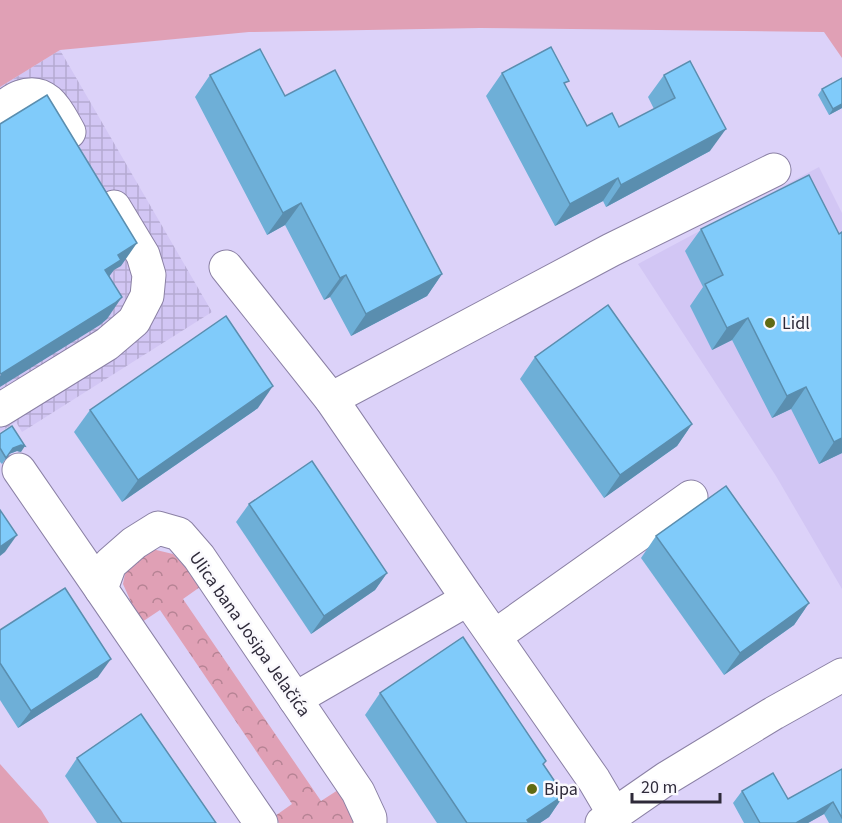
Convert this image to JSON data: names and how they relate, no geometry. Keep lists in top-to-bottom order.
{
  "streets": {
    "street": ["Ulica bana Josipa Jelačića"]
  },
  "places": ["Lidl", "Bipa"],
  "scale_bar": "20 m"
}
